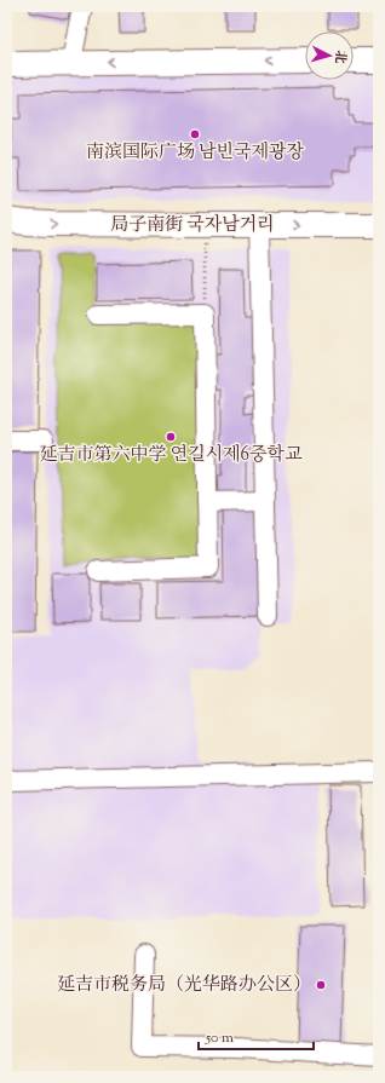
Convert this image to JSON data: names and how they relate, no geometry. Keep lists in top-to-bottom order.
{
  "streets": {
    "main road": ["局子南街 국자남거리"]
  },
  "places": ["南滨国际广场 남빈국제광장", "延吉市第六中学 연길시제6중학교", "延吉市税务局（光华路办公区）"],
  "scale_bar": "50 m",
  "north": "right"
}
